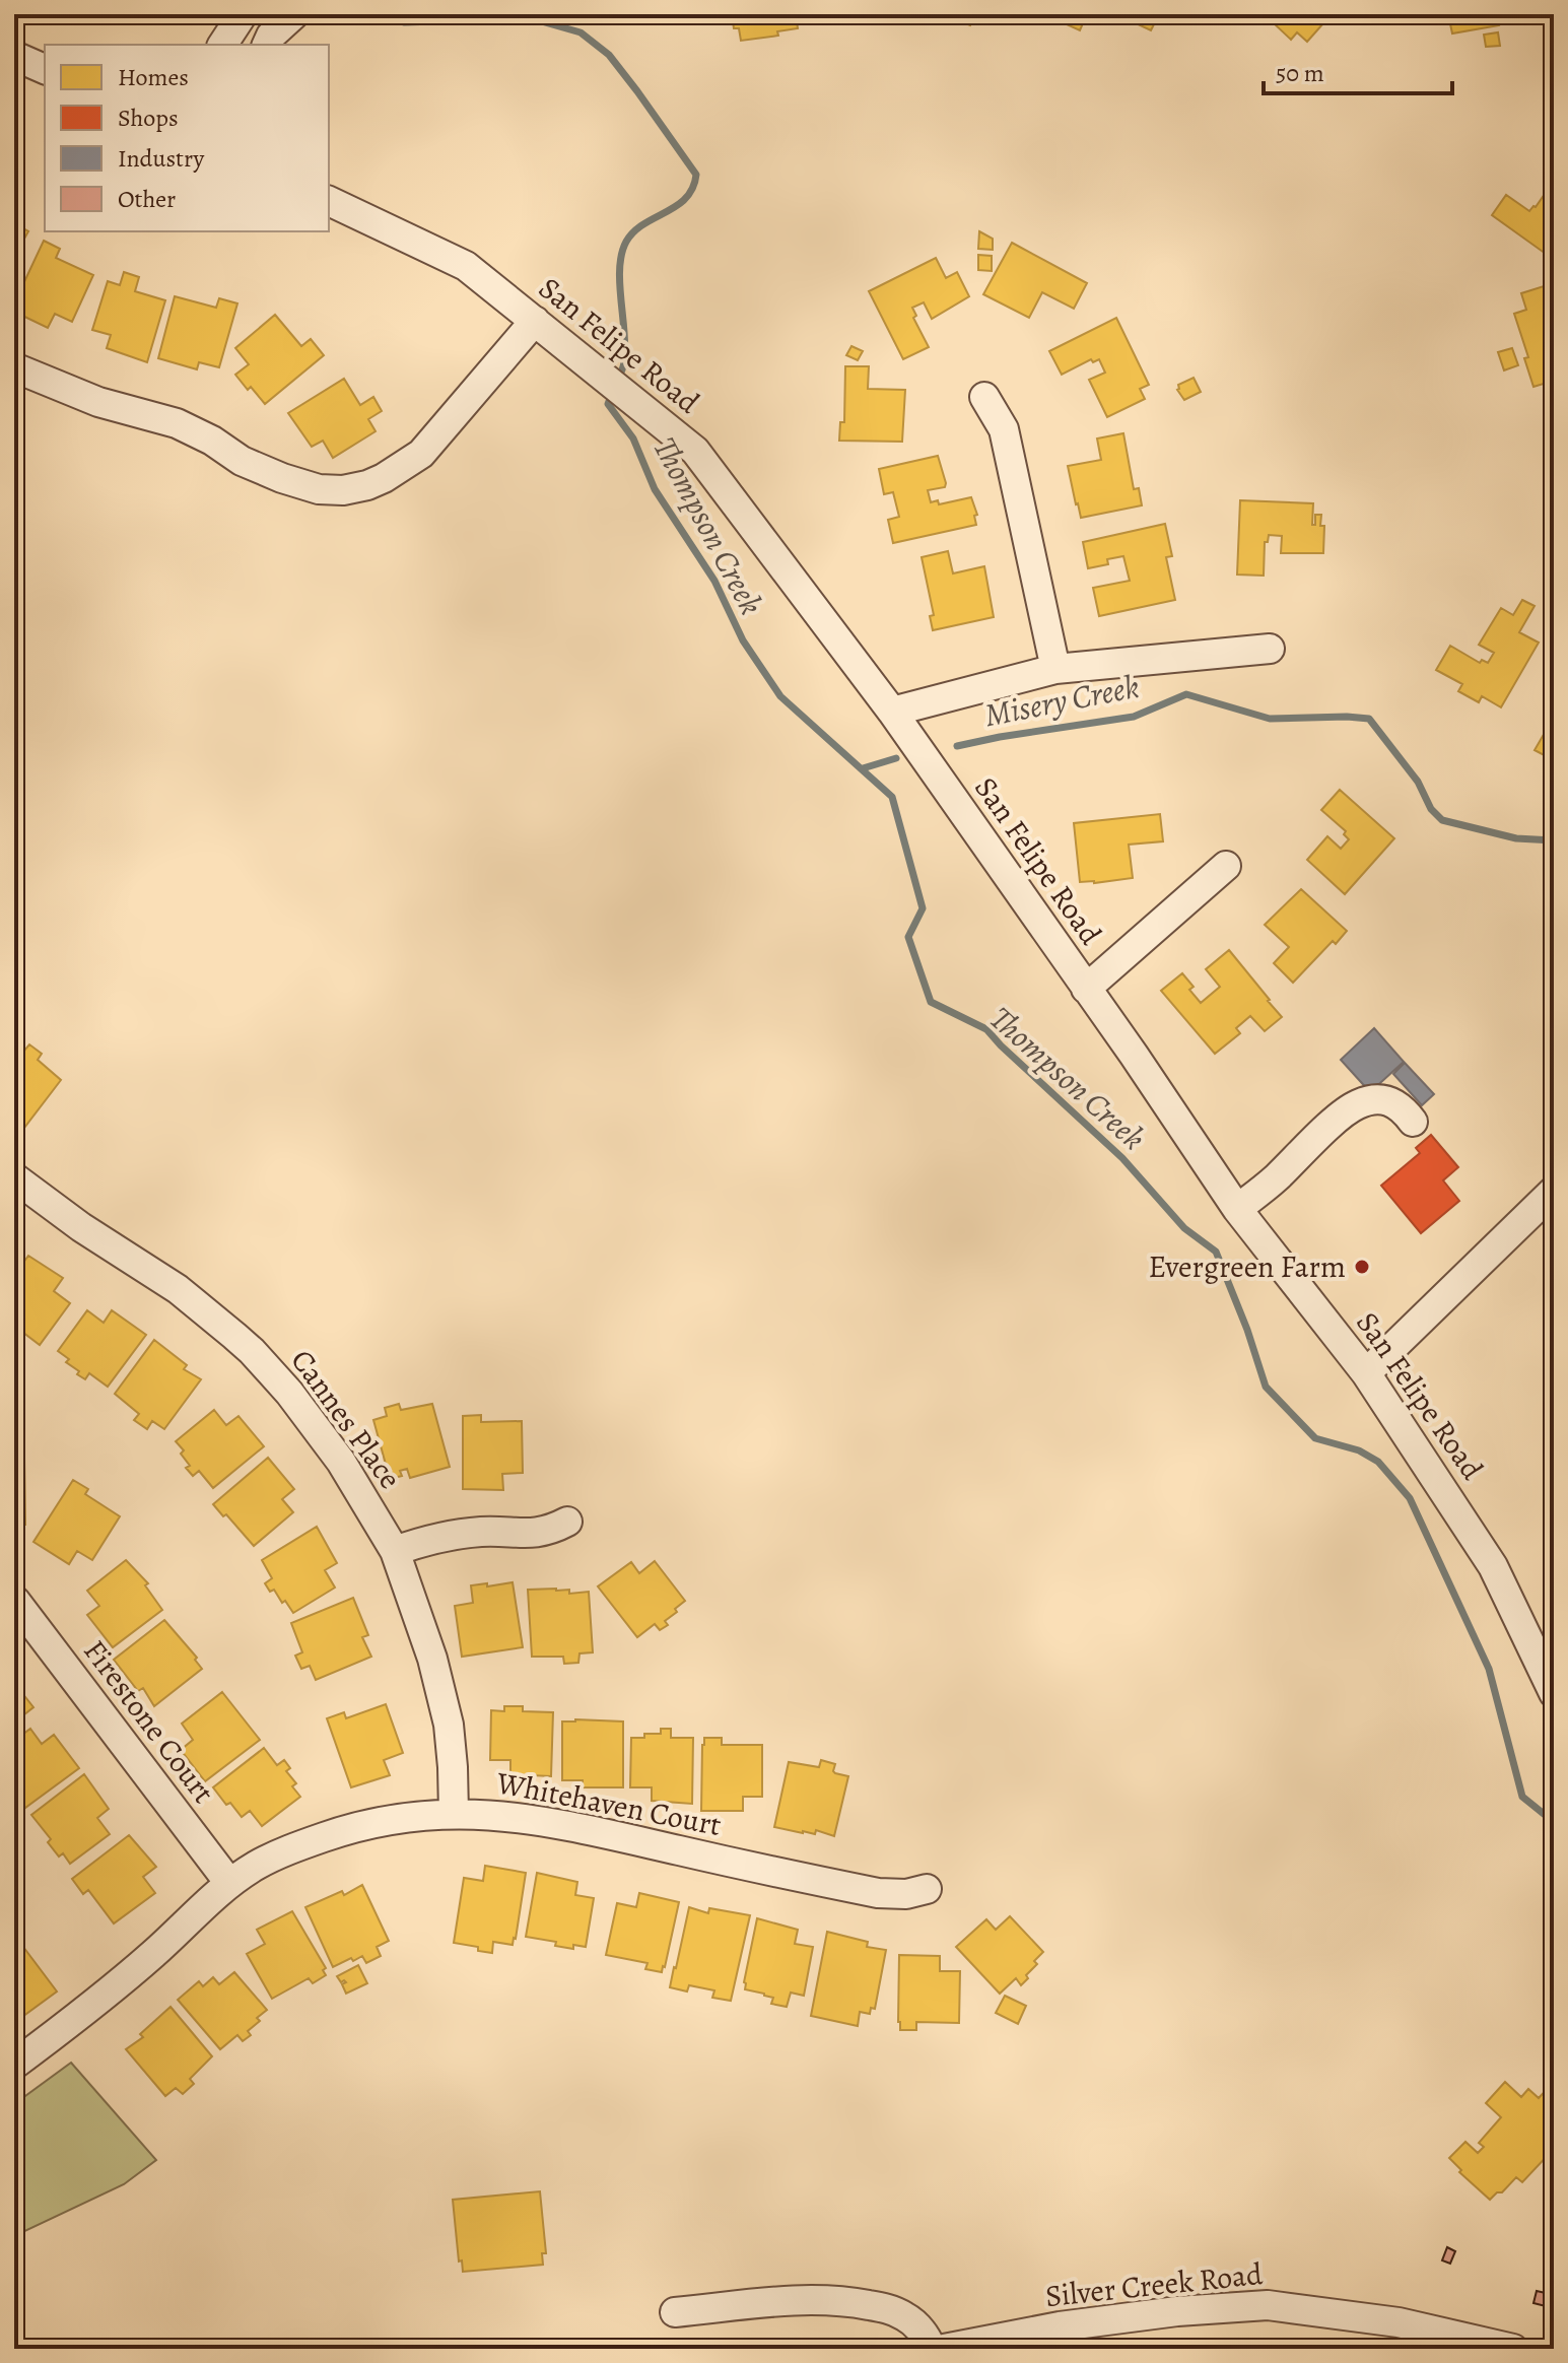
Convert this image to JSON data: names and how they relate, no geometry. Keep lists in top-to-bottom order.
{
  "streets": {
    "street": [
      "San Felipe Road",
      "Cannes Place",
      "Firestone Court",
      "Whitehaven Court",
      "Silver Creek Road"
    ]
  },
  "crossings": [
    ["Cannes Place", "Whitehaven Court"],
    ["Firestone Court", "Whitehaven Court"]
  ],
  "water": ["Thompson Creek", "Misery Creek"],
  "places": ["Evergreen Farm"],
  "legend": [
    "Homes",
    "Shops",
    "Industry",
    "Other"
  ],
  "scale_bar": "50 m"
}
